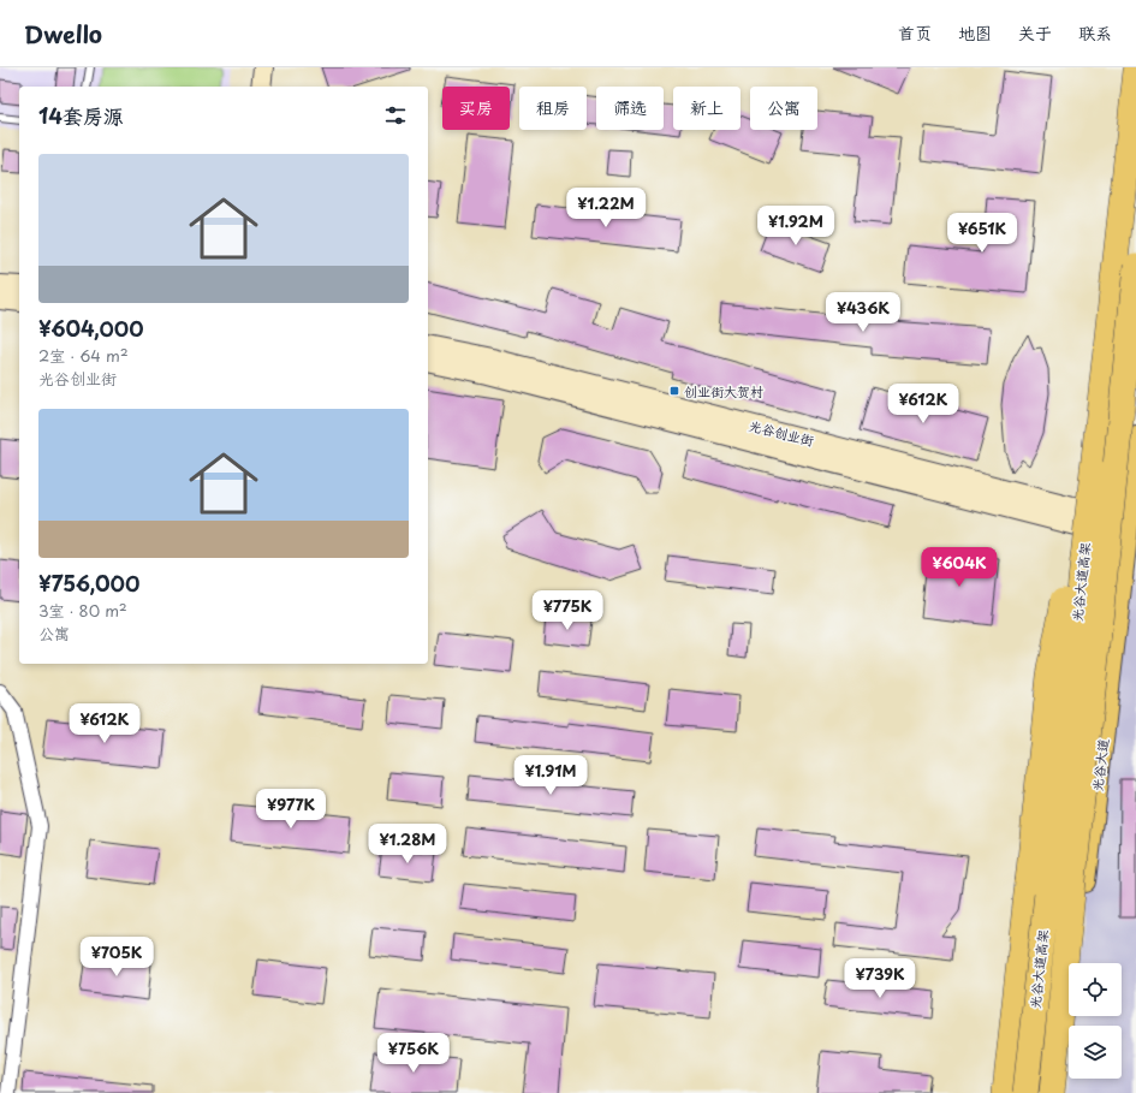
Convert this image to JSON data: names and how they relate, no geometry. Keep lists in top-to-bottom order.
{
  "streets": {
    "highway": ["光谷大道高架"],
    "main road": ["光谷创业街", "光谷大道"]
  },
  "crossings": [
    ["光谷创业街", "光谷大道"]
  ],
  "places": {
    "transit": ["创业街大贺村"]
  },
  "page": {
    "header": "Dwello",
    "nav": [
      "首页",
      "地图",
      "关于",
      "联系"
    ],
    "chip": [
      "买房",
      "租房",
      "筛选",
      "新上",
      "公寓"
    ],
    "heading": "14套房源",
    "list": [
      {
        "name": "¥604,000",
        "note": "2室 · 64 m² · 光谷创业街"
      },
      {
        "name": "¥756,000",
        "note": "3室 · 80 m² · 公寓"
      }
    ],
    "price": [
      "¥1.22M",
      "¥1.92M",
      "¥651K",
      "¥436K",
      "¥612K",
      "¥604K",
      "¥775K",
      "¥612K",
      "¥1.91M",
      "¥977K",
      "¥1.28M",
      "¥705K",
      "¥739K",
      "¥756K"
    ]
  }
}
